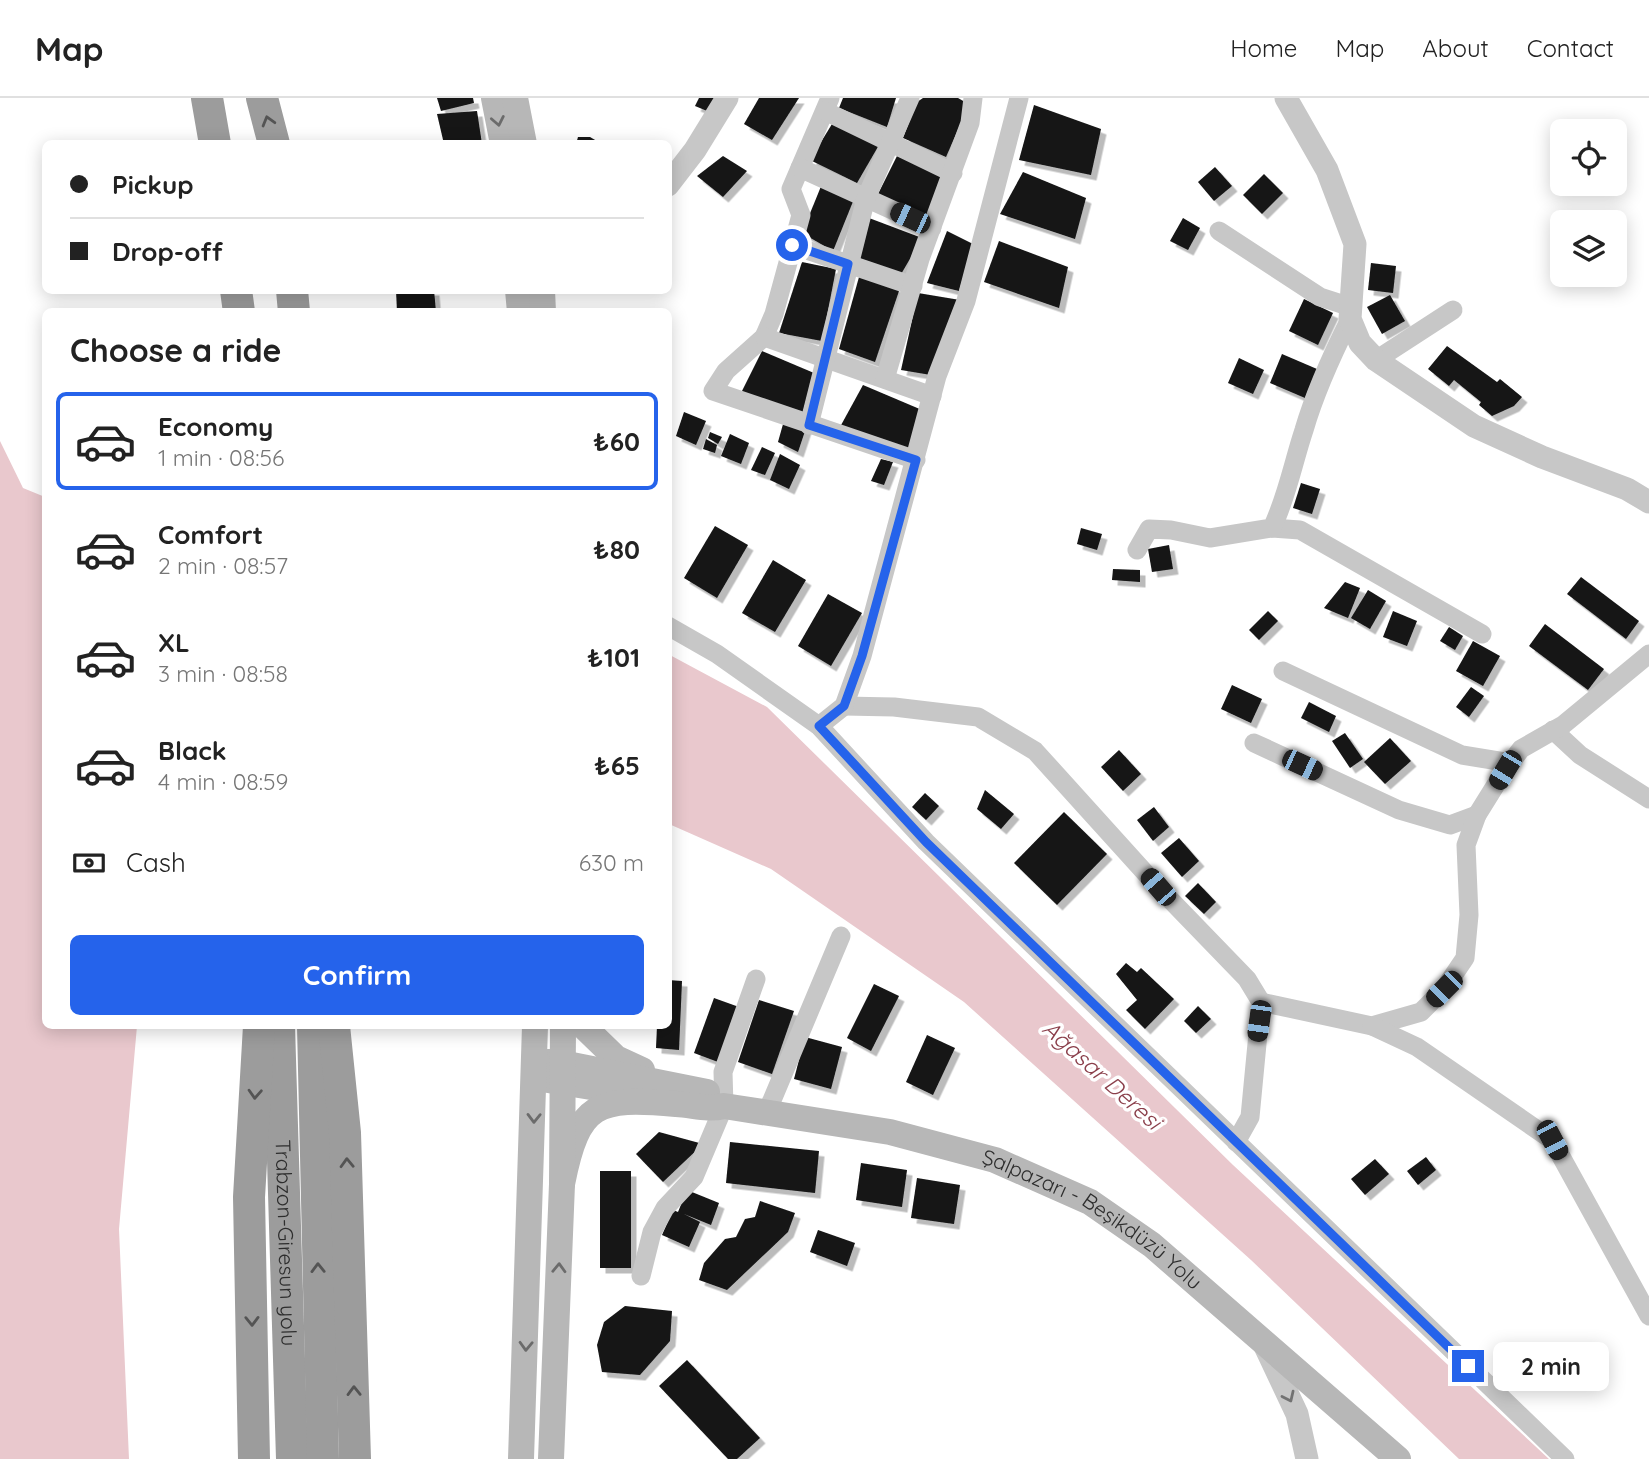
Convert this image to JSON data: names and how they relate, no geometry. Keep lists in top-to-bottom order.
{
  "streets": {
    "highway": ["Trabzon-Giresun yolu"],
    "main road": ["Şalpazarı - Beşikdüzü Yolu"]
  },
  "water": ["Ağasar Deresi"],
  "page": {
    "header": "Map",
    "nav": [
      "Home",
      "Map",
      "About",
      "Contact"
    ],
    "banner": ["Pickup", "Drop-off"],
    "heading": "Choose a ride",
    "list": [
      {
        "name": "Economy",
        "note": "1 min · 08:56",
        "value": "₺60"
      },
      {
        "name": "Comfort",
        "note": "2 min · 08:57",
        "value": "₺80"
      },
      {
        "name": "XL",
        "note": "3 min · 08:58",
        "value": "₺101"
      },
      {
        "name": "Black",
        "note": "4 min · 08:59",
        "value": "₺65"
      }
    ],
    "pay": ["Cash", "630 m"],
    "buttons": "Confirm",
    "bubble": "2 min"
  }
}
